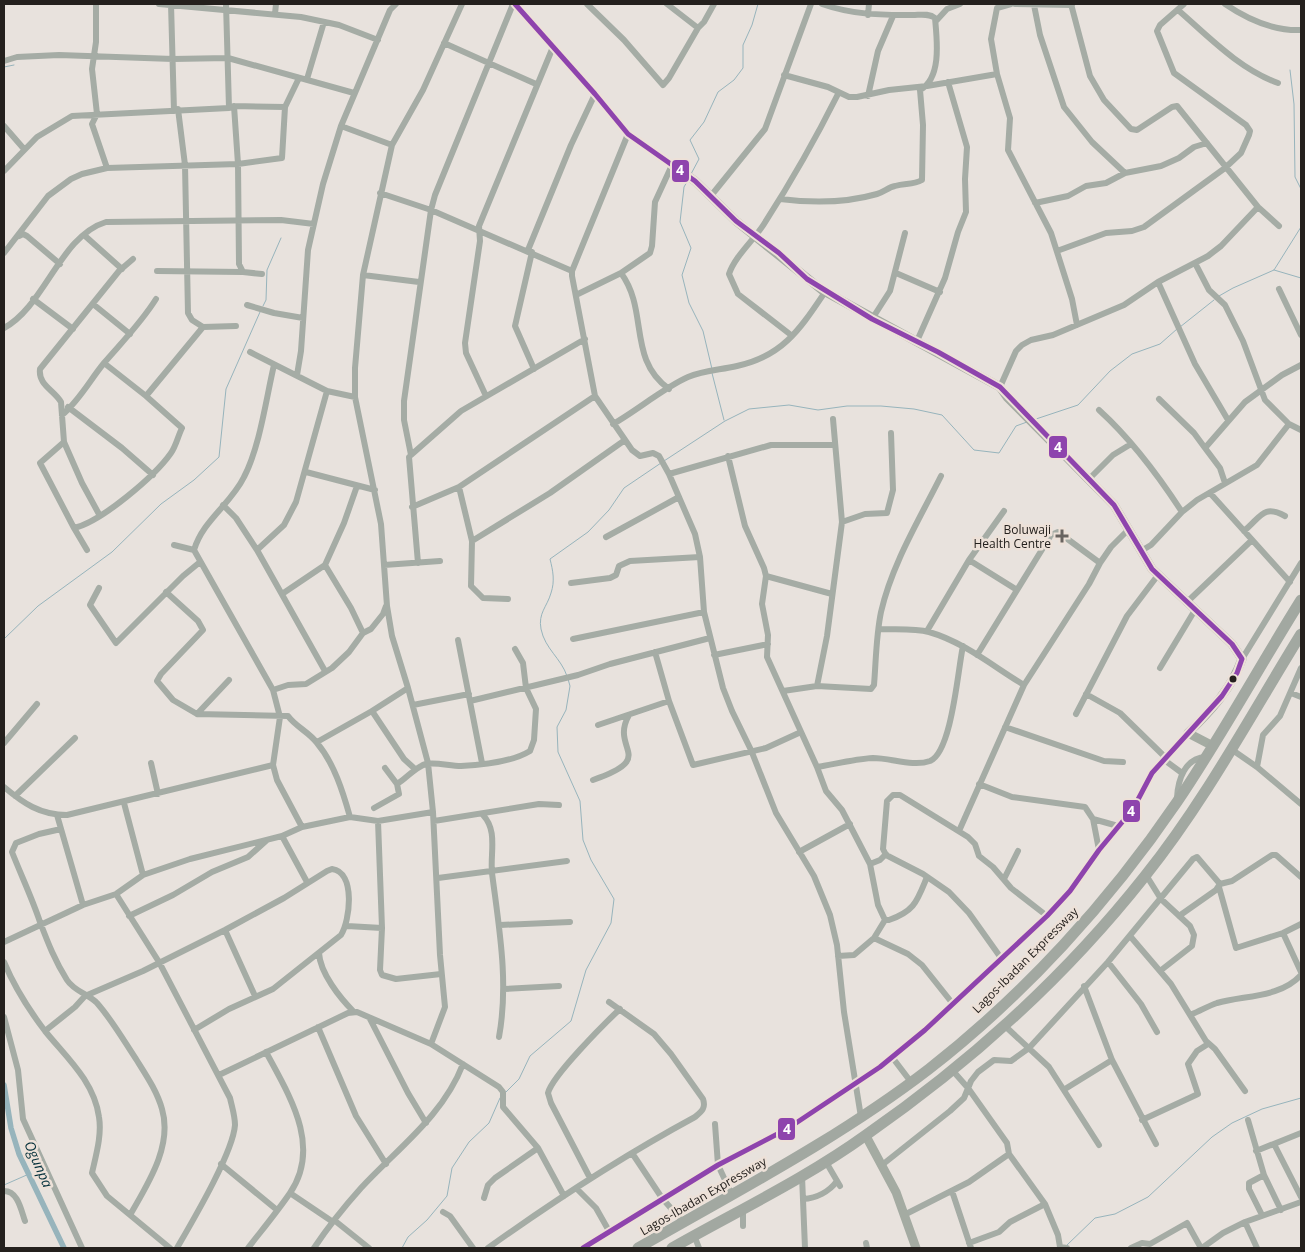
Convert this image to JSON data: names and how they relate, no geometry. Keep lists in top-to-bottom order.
{
  "streets": {
    "highway": ["Lagos-Ibadan Expressway"]
  },
  "water": ["Ogunpa"],
  "places": {
    "health": ["Boluwaji Health Centre"]
  },
  "lines": ["transit line 4"]
}
